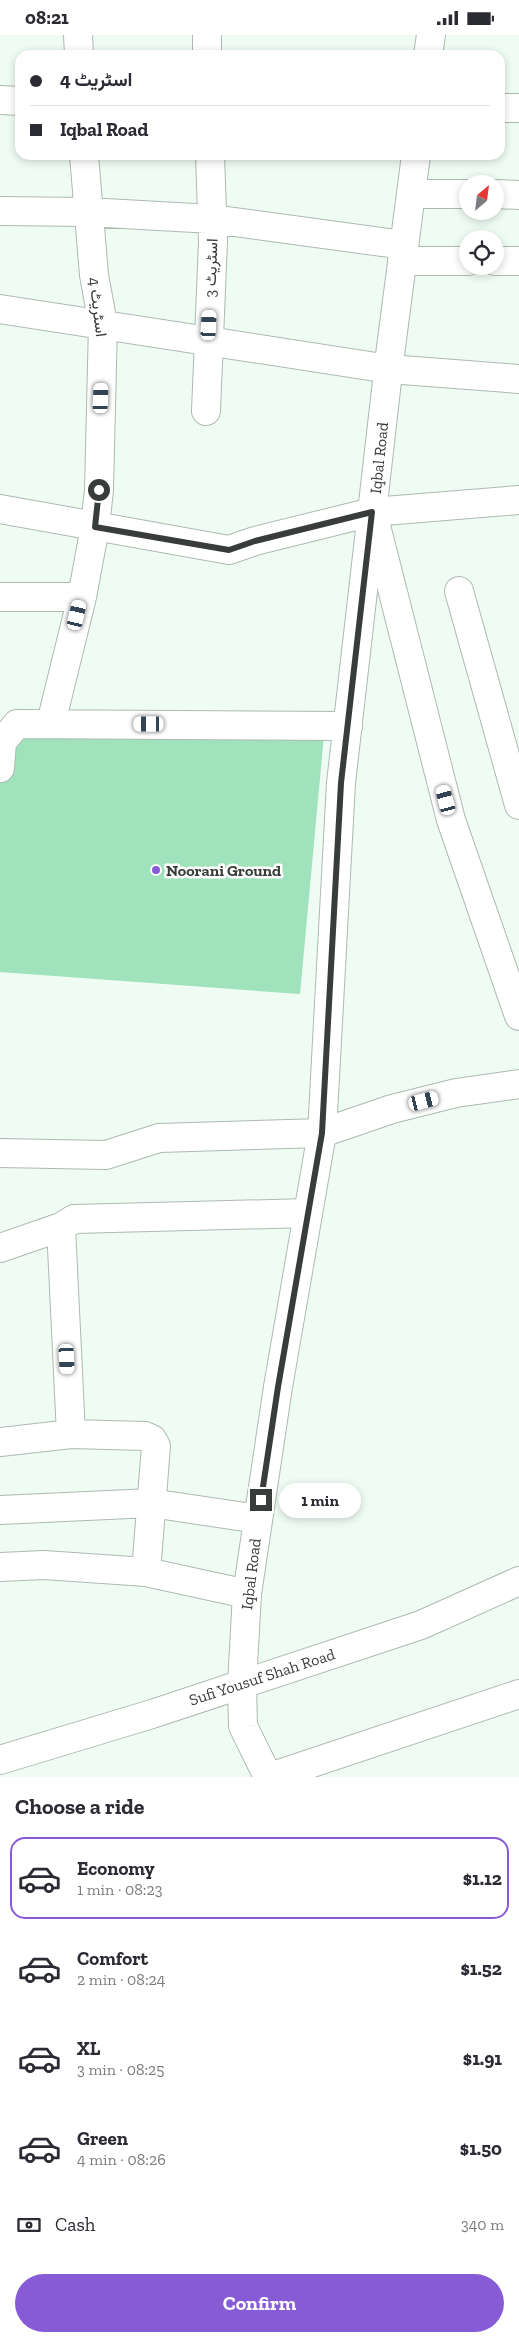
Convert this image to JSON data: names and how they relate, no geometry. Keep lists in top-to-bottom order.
{
  "streets": {
    "street": [
      "اسٹریٹ 3",
      "اسٹریٹ 4",
      "Iqbal Road",
      "Sufi Yousuf Shah Road"
    ]
  },
  "crossings": [
    ["Iqbal Road", "Sufi Yousuf Shah Road"]
  ],
  "places": ["Noorani Ground"],
  "north": "top right",
  "page": {
    "status": "08:21",
    "banner": ["اسٹریٹ 4", "Iqbal Road"],
    "bubble": "1 min",
    "heading": "Choose a ride",
    "list": [
      {
        "name": "Economy",
        "note": "1 min · 08:23",
        "value": "$1.12"
      },
      {
        "name": "Comfort",
        "note": "2 min · 08:24",
        "value": "$1.52"
      },
      {
        "name": "XL",
        "note": "3 min · 08:25",
        "value": "$1.91"
      },
      {
        "name": "Green",
        "note": "4 min · 08:26",
        "value": "$1.50"
      }
    ],
    "pay": ["Cash", "340 m"],
    "buttons": "Confirm"
  }
}
